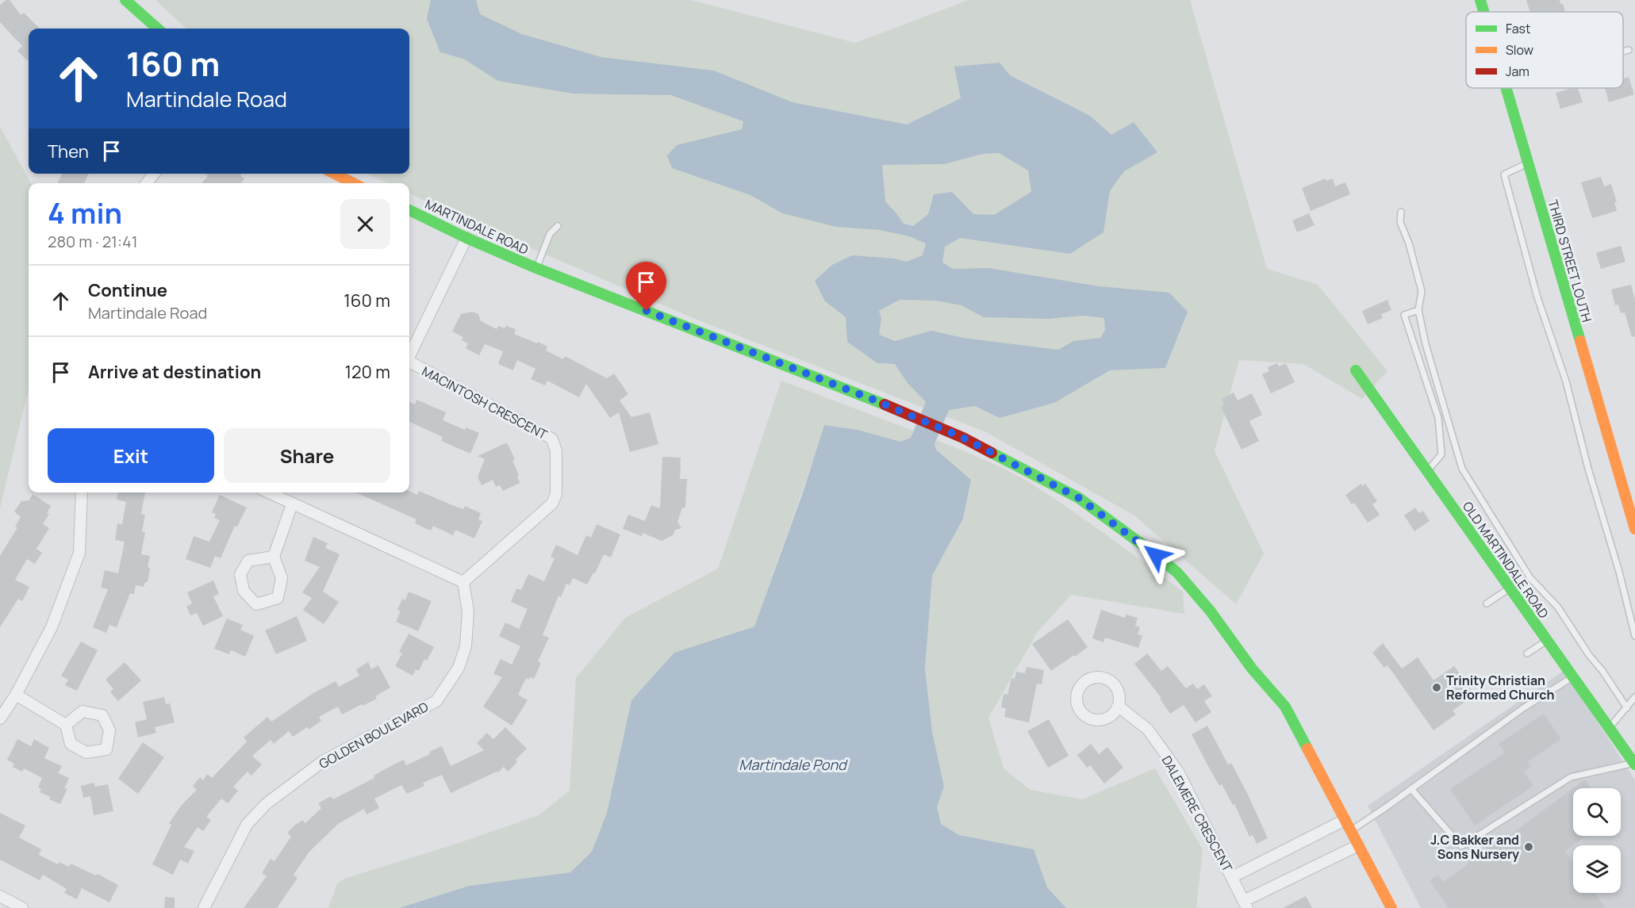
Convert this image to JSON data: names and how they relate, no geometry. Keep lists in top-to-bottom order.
{
  "streets": {
    "main road": ["MARTINDALE ROAD", "THIRD STREET LOUTH", "OLD MARTINDALE ROAD"],
    "street": ["MACINTOSH CRESCENT", "GOLDEN BOULEVARD", "DALEMERE CRESCENT"]
  },
  "crossings": [
    ["MACINTOSH CRESCENT", "GOLDEN BOULEVARD"]
  ],
  "water": ["Martindale Pond"],
  "places": ["Trinity Christian Reformed Church", "J.C Bakker and Sons Nursery"],
  "legend": ["Fast", "Slow", "Jam"],
  "page": {
    "turn": ["160 m", "Martindale Road"],
    "then": "Then",
    "heading": ["4 min", "280 m · 21:41"],
    "list": [
      {
        "name": "Continue",
        "note": "Martindale Road",
        "value": "160 m"
      },
      {
        "name": "Arrive at destination",
        "value": "120 m"
      }
    ],
    "buttons": ["Exit", "Share"]
  }
}
